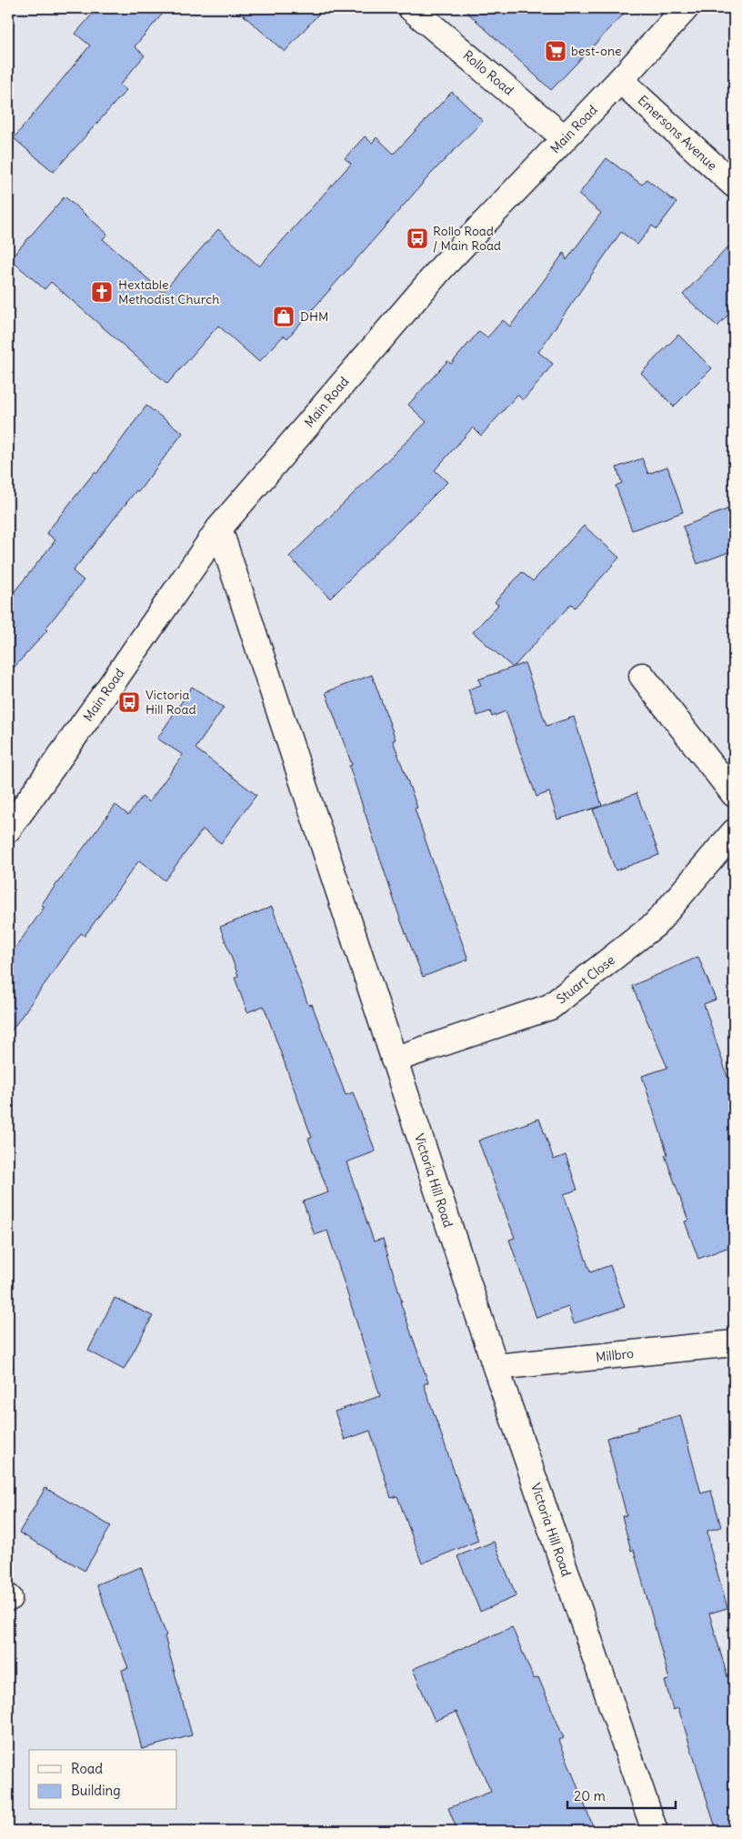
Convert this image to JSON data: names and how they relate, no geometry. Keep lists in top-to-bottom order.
{
  "streets": {
    "street": [
      "Rollo Road",
      "Main Road",
      "Emersons Avenue",
      "Stuart Close",
      "Victoria Hill Road",
      "Millbro"
    ]
  },
  "crossings": [
    ["Rollo Road", "Main Road"],
    ["Main Road", "Emersons Avenue"],
    ["Main Road", "Victoria Hill Road"],
    ["Stuart Close", "Victoria Hill Road"],
    ["Victoria Hill Road", "Millbro"]
  ],
  "places": {
    "supermarket": ["best-one"],
    "bus stop": ["Rollo Road / Main Road", "Victoria Hill Road"],
    "church": ["Hextable Methodist Church"],
    "shop": ["DHM"]
  },
  "legend": ["Road", "Building"],
  "scale_bar": "20 m"
}
